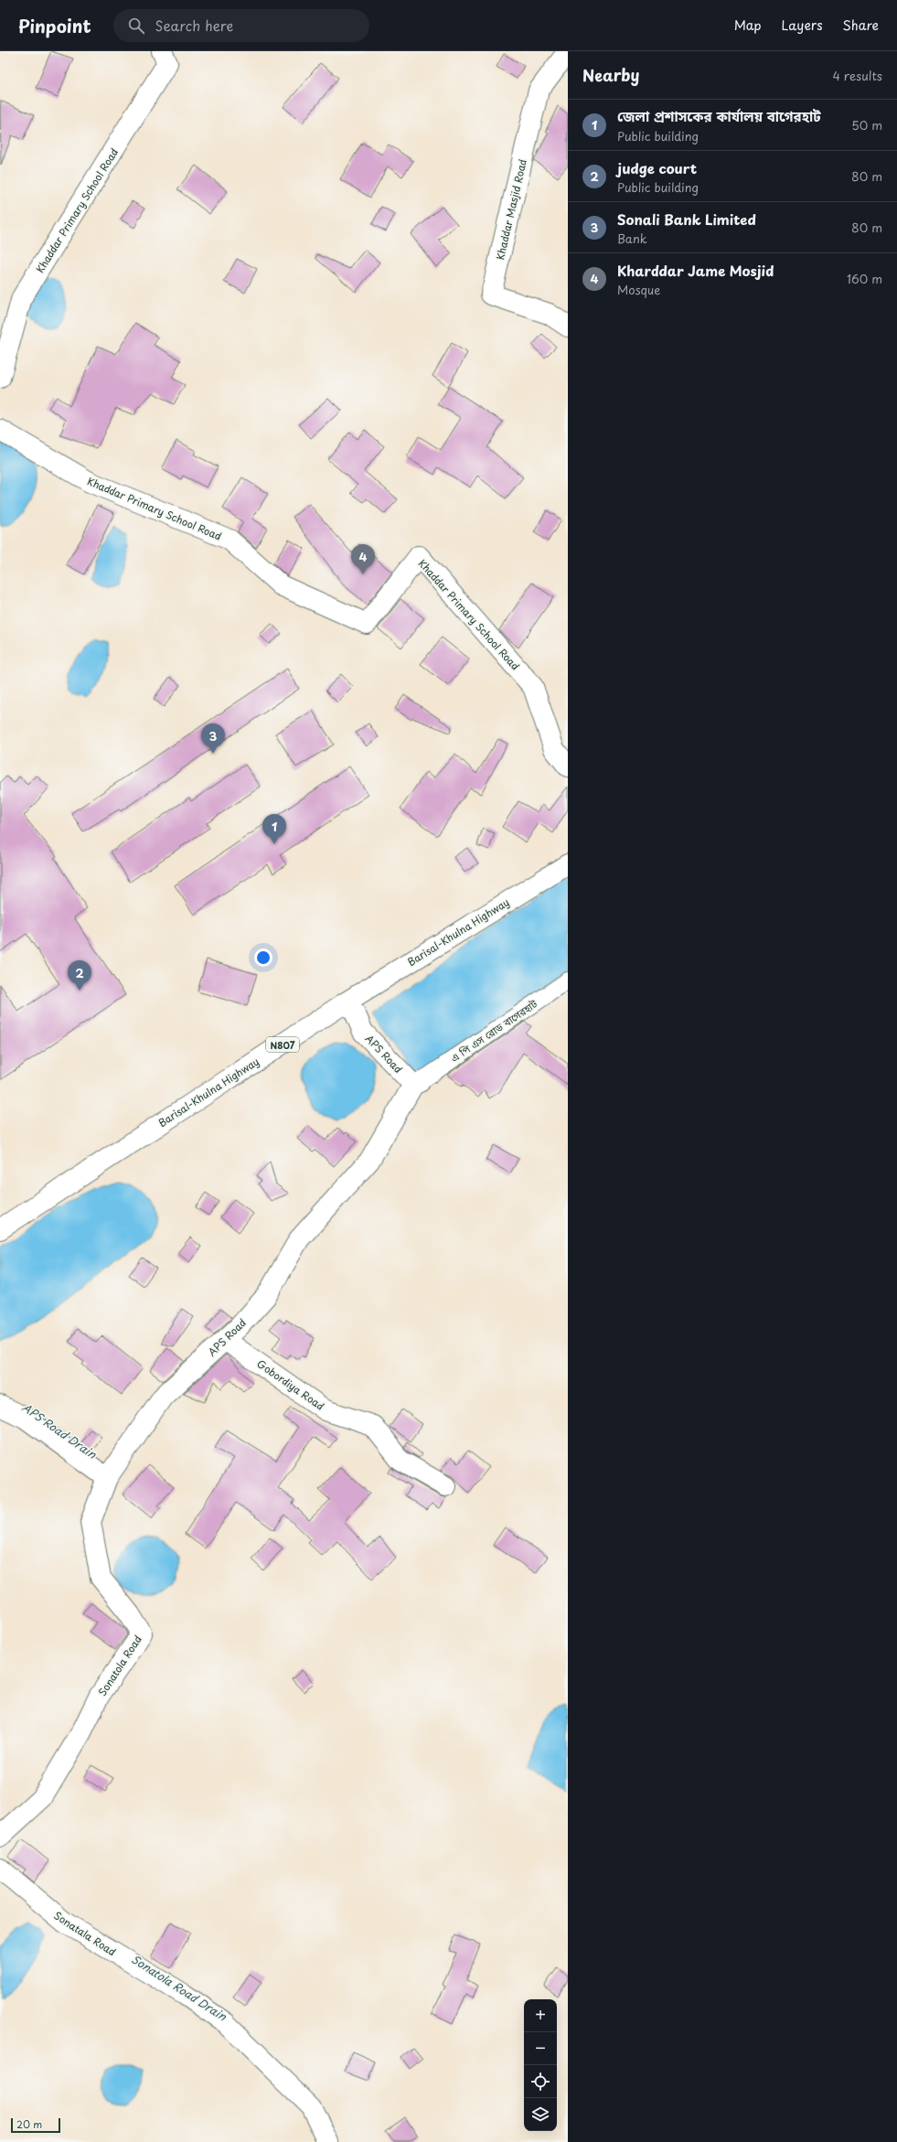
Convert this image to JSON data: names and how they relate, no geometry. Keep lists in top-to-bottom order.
{
  "streets": {
    "main road": [
      "Khaddar Masjid Road",
      "Khaddar Primary School Road",
      "Barisal-Khulna Highway",
      "N807",
      "APS Road",
      "Gobordiya Road",
      "Sonatola Road",
      "Sonatala Road"
    ],
    "street": ["এ পি এস রোড বাগেরহাট"]
  },
  "crossings": [
    ["Barisal-Khulna Highway", "APS Road"],
    ["এ পি এস রোড বাগেরহাট", "APS Road"],
    ["APS Road", "Gobordiya Road"],
    ["APS Road", "Sonatola Road"]
  ],
  "water": ["APS Road Drain", "Sonatola Road Drain"],
  "scale_bar": "20 m",
  "page": {
    "header": "Pinpoint",
    "search": "Search here",
    "nav": ["Map", "Layers", "Share"],
    "heading": ["Nearby", "4 results"],
    "list": [
      {
        "mark": "1",
        "name": "জেলা প্রশাসকের কার্যালয় বাগেরহাট",
        "note": "Public building",
        "value": "50 m"
      },
      {
        "mark": "2",
        "name": "judge court",
        "note": "Public building",
        "value": "80 m"
      },
      {
        "mark": "3",
        "name": "Sonali Bank Limited",
        "note": "Bank",
        "value": "80 m"
      },
      {
        "mark": "4",
        "name": "Kharddar Jame Mosjid",
        "note": "Mosque",
        "value": "160 m"
      }
    ],
    "pins": [
      "4",
      "3",
      "1",
      "2"
    ],
    "map_buttons": ["+", "−"],
    "scale": "20 m"
  }
}
